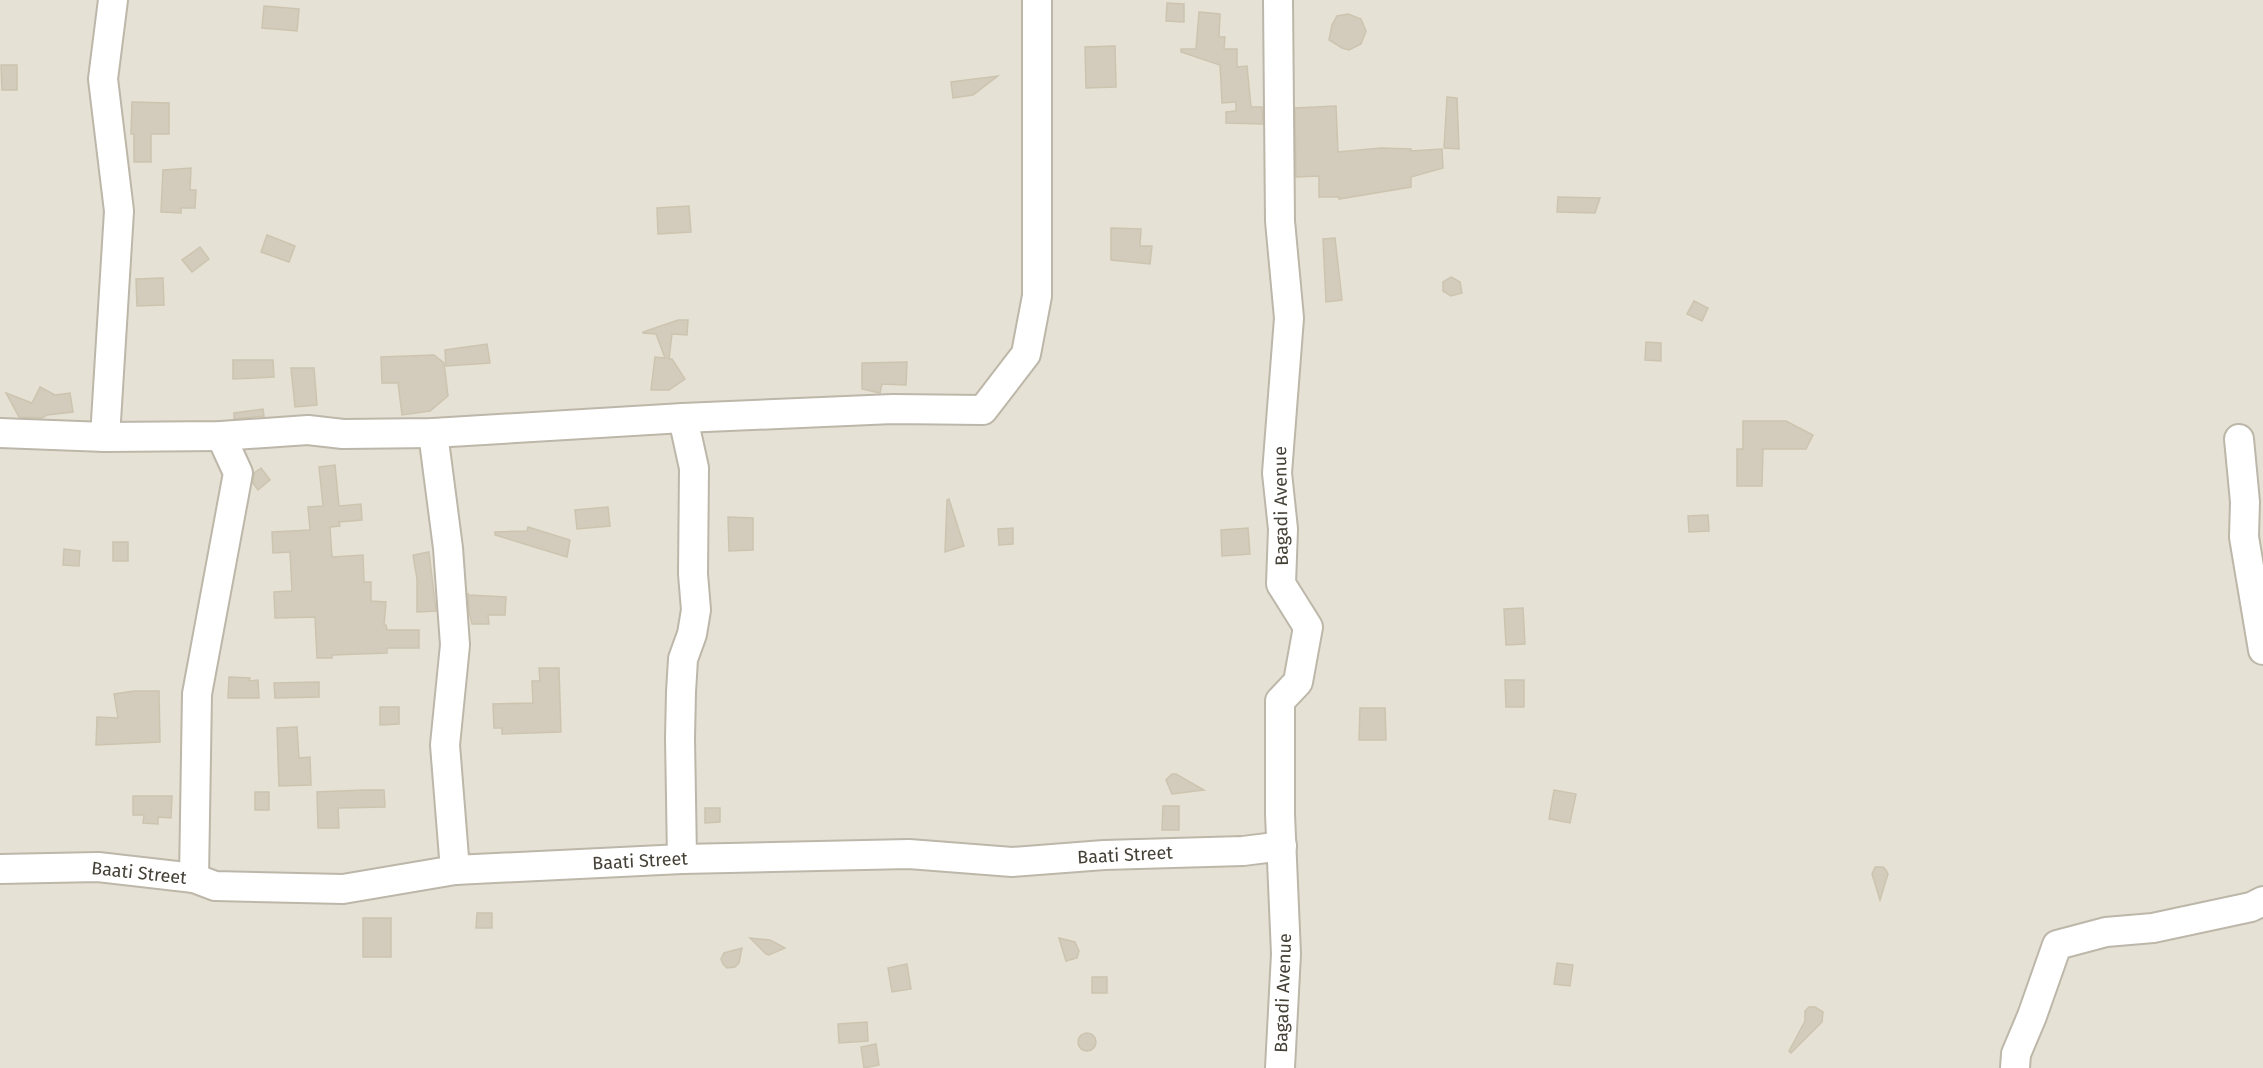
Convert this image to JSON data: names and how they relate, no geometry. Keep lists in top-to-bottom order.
{
  "streets": {
    "street": ["Bagadi Avenue", "Baati Street"]
  },
  "crossings": [
    ["Bagadi Avenue", "Baati Street"]
  ]
}
